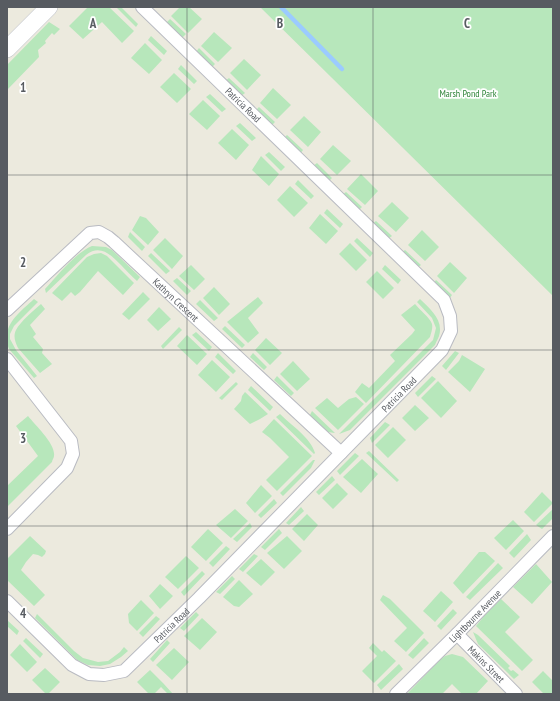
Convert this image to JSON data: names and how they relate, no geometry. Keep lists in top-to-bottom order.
{
  "streets": {
    "street": [
      "Patricia Road",
      "Kathryn Crescent",
      "Lightbourne Avenue",
      "Makins Street"
    ]
  },
  "crossings": [
    ["Patricia Road", "Kathryn Crescent"],
    ["Lightbourne Avenue", "Makins Street"]
  ],
  "parks": ["Marsh Pond Park"],
  "grid": {
    "columns": ["A", "B", "C"],
    "rows": [
      "1",
      "2",
      "3",
      "4"
    ]
  }
}
